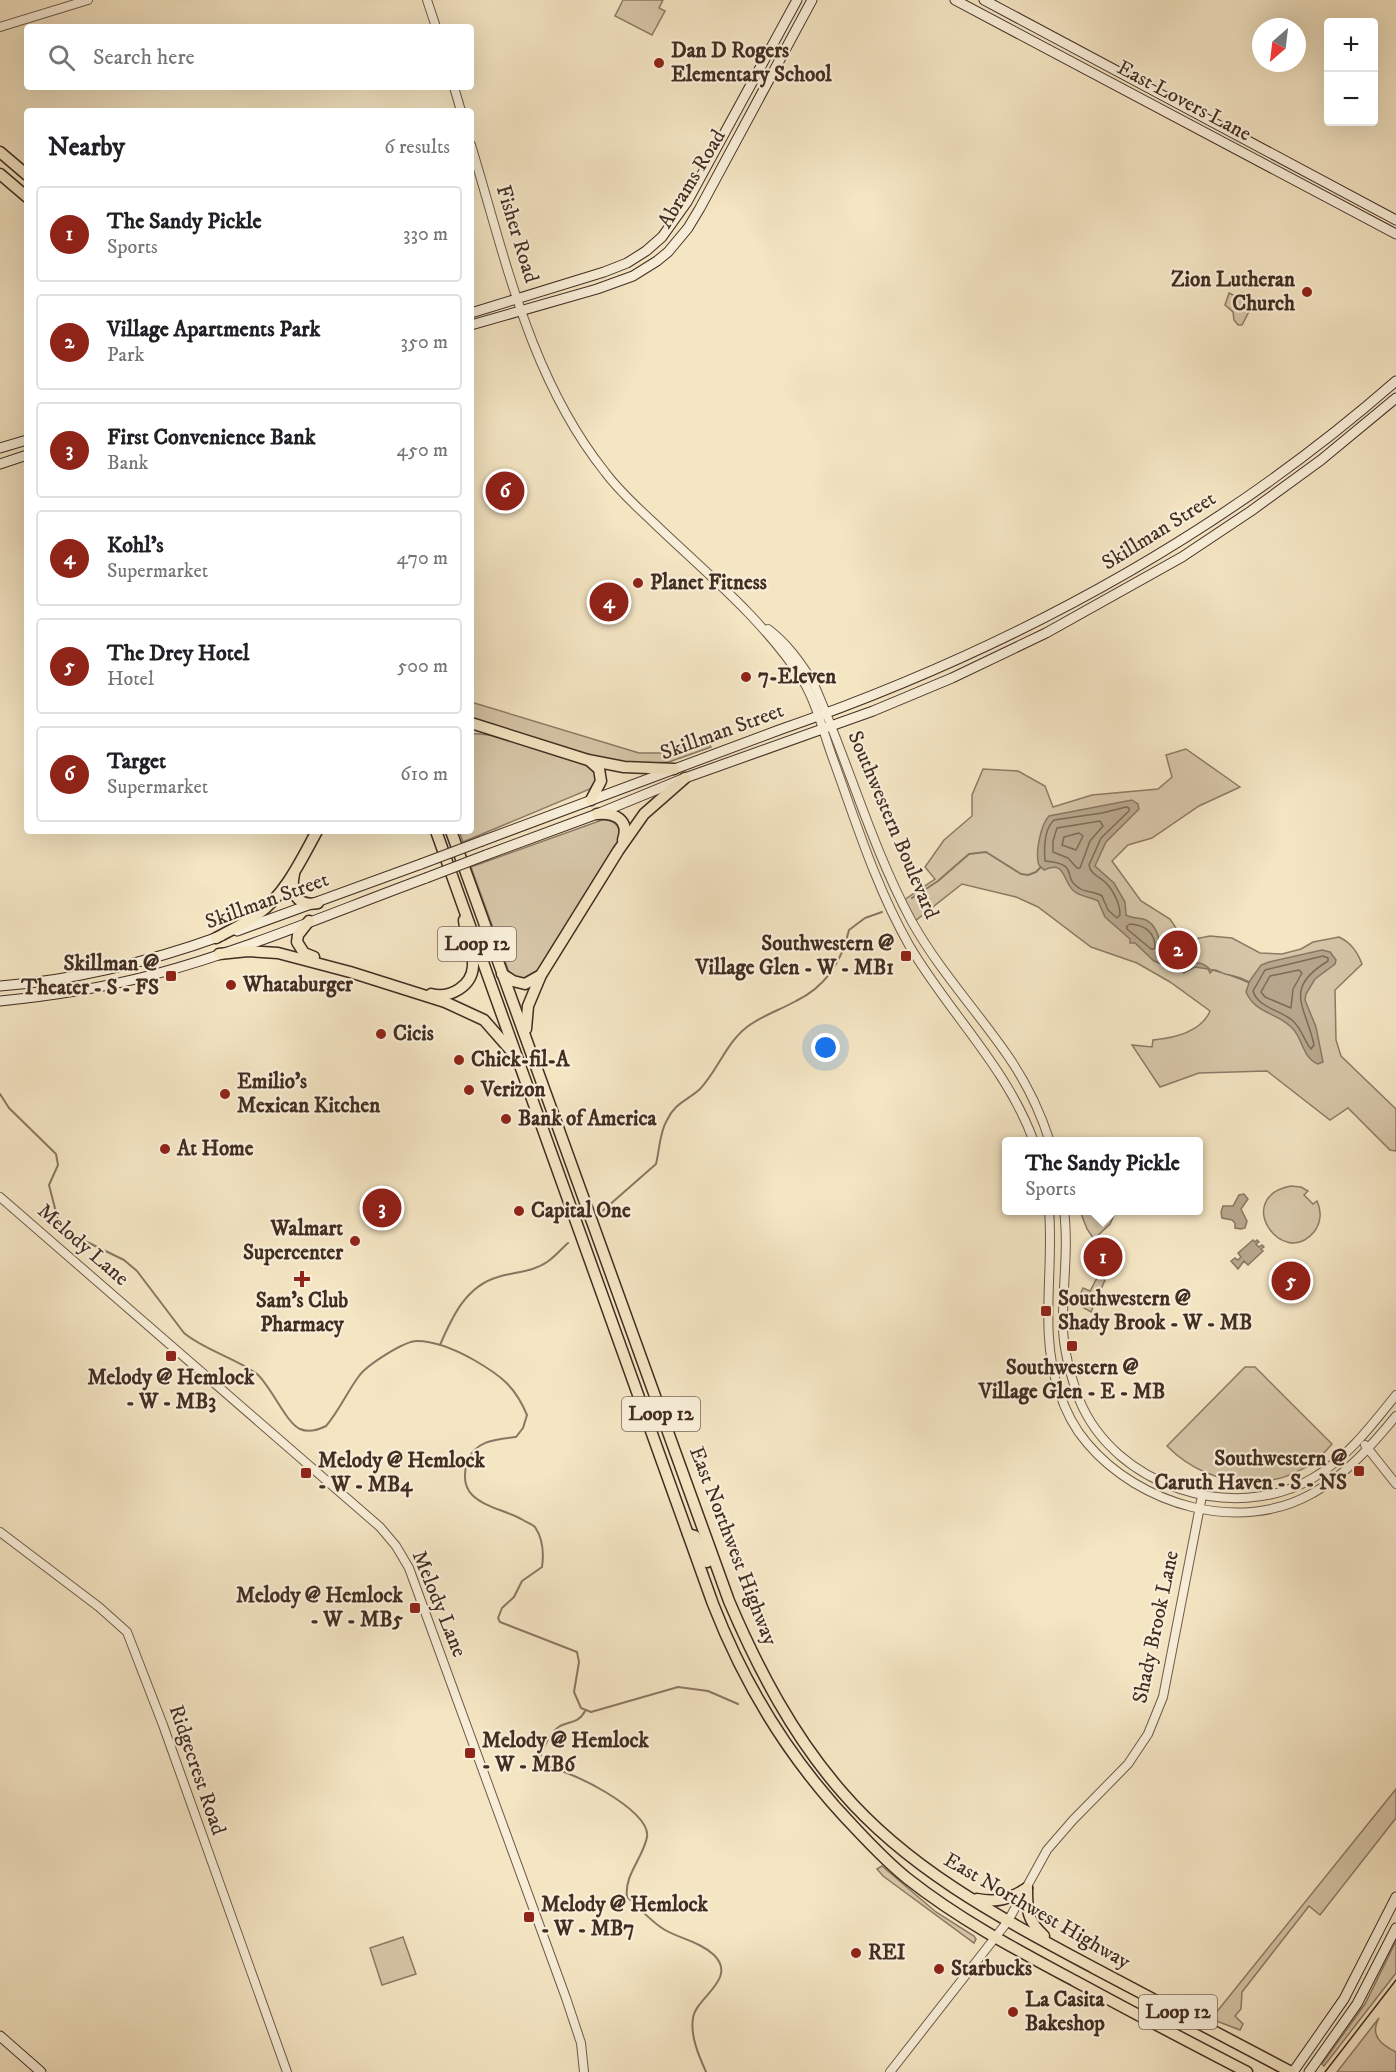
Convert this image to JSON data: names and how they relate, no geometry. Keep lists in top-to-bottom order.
{
  "streets": {
    "main road": [
      "East Lovers Lane",
      "Abrams Road",
      "Skillman Street",
      "Loop 12",
      "East Northwest Highway"
    ],
    "street": [
      "Fisher Road",
      "Southwestern Boulevard",
      "Melody Lane",
      "Shady Brook Lane",
      "Ridgecrest Road"
    ]
  },
  "crossings": [
    ["Abrams Road", "Fisher Road"],
    ["Abrams Road", "Southwestern Boulevard"],
    ["Fisher Road", "Southwestern Boulevard"],
    ["Skillman Street", "Southwestern Boulevard"],
    ["East Northwest Highway", "Shady Brook Lane"]
  ],
  "places": {
    "other": [
      "Dan D Rogers Elementary School",
      "Zion Lutheran Church",
      "Planet Fitness",
      "7-Eleven",
      "Whataburger",
      "Cicis",
      "Chick-fil-A",
      "Verizon",
      "Emilio's Mexican Kitchen",
      "Bank of America",
      "At Home",
      "Capital One",
      "Walmart Supercenter",
      "REI",
      "Starbucks",
      "La Casita Bakeshop"
    ],
    "transit": [
      "Southwestern @ Village Glen - W - MB1",
      "Skillman @ Theater - S - FS",
      "Southwestern @ Shady Brook - W - MB",
      "Southwestern @ Village Glen - E - MB",
      "Melody @ Hemlock - W - MB3",
      "Southwestern @ Caruth Haven - S - NS",
      "Melody @ Hemlock - W - MB4",
      "Melody @ Hemlock - W - MB5",
      "Melody @ Hemlock - W - MB6",
      "Melody @ Hemlock - W - MB7"
    ],
    "health": ["Sam's Club Pharmacy"]
  },
  "north": "bottom left",
  "page": {
    "map_buttons": ["+", "−"],
    "search": "Search here",
    "heading": ["Nearby", "6 results"],
    "list": [
      {
        "mark": "1",
        "name": "The Sandy Pickle",
        "note": "Sports",
        "value": "330 m"
      },
      {
        "mark": "2",
        "name": "Village Apartments Park",
        "note": "Park",
        "value": "350 m"
      },
      {
        "mark": "3",
        "name": "First Convenience Bank",
        "note": "Bank",
        "value": "450 m"
      },
      {
        "mark": "4",
        "name": "Kohl's",
        "note": "Supermarket",
        "value": "470 m"
      },
      {
        "mark": "5",
        "name": "The Drey Hotel",
        "note": "Hotel",
        "value": "500 m"
      },
      {
        "mark": "6",
        "name": "Target",
        "note": "Supermarket",
        "value": "610 m"
      }
    ],
    "pins": [
      "6",
      "4",
      "2",
      "3",
      "1",
      "5"
    ],
    "popup": ["The Sandy Pickle", "Sports"]
  }
}
